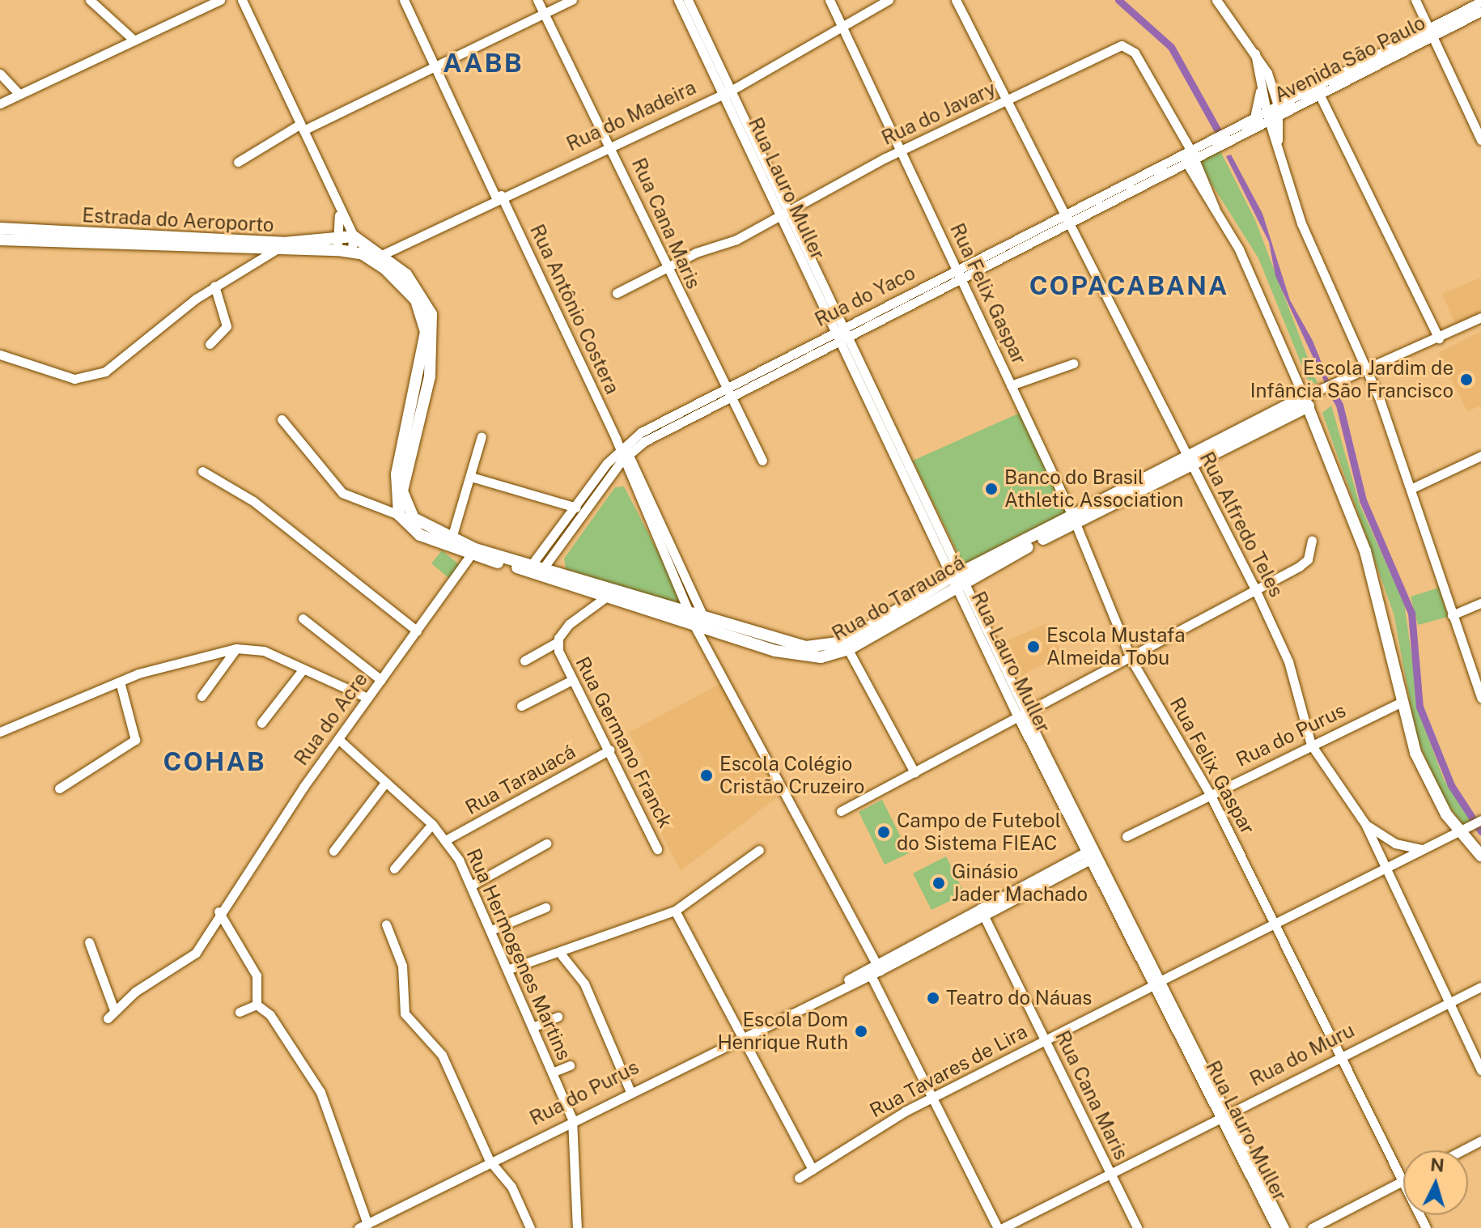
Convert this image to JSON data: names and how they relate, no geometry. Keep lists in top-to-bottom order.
{
  "streets": {
    "main road": ["Estrada do Aeroporto", "Rua do Tarauacá"],
    "street": [
      "Avenida São Paulo",
      "Rua do Javary",
      "Rua do Madeira",
      "Rua Lauro Muller",
      "Rua Cana Maris",
      "Rua Felix Gaspar",
      "Rua do Yaco",
      "Rua Antônio Costera",
      "Rua Alfredo Teles",
      "Rua do Acre",
      "Rua do Purus",
      "Rua Germano Franck",
      "Rua Tarauacá",
      "Rua Hermogenes Martins",
      "Rua do Muru",
      "Rua Tavares de Lira"
    ]
  },
  "crossings": [
    ["Avenida São Paulo", "Rua do Yaco"],
    ["Rua do Javary", "Rua Lauro Muller"],
    ["Rua do Javary", "Rua Cana Maris"],
    ["Rua do Javary", "Rua Felix Gaspar"],
    ["Rua do Javary", "Rua do Yaco"],
    ["Rua do Javary", "Rua Alfredo Teles"],
    ["Rua do Madeira", "Rua Lauro Muller"],
    ["Rua do Madeira", "Rua Cana Maris"],
    ["Rua do Madeira", "Rua Felix Gaspar"],
    ["Rua do Madeira", "Rua Antônio Costera"],
    ["Rua Lauro Muller", "Rua do Yaco"],
    ["Rua Lauro Muller", "Rua do Tarauacá"],
    ["Rua Lauro Muller", "Rua do Purus"],
    ["Rua Lauro Muller", "Rua do Muru"],
    ["Rua Lauro Muller", "Rua Tavares de Lira"],
    ["Rua Cana Maris", "Rua do Yaco"],
    ["Rua Cana Maris", "Rua do Purus"],
    ["Rua Cana Maris", "Rua do Muru"],
    ["Rua Cana Maris", "Rua Tavares de Lira"],
    ["Rua Felix Gaspar", "Rua do Yaco"],
    ["Rua Felix Gaspar", "Rua do Tarauacá"],
    ["Rua Felix Gaspar", "Rua do Purus"],
    ["Rua Felix Gaspar", "Rua do Muru"],
    ["Rua Felix Gaspar", "Rua Tavares de Lira"],
    ["Rua do Yaco", "Rua Antônio Costera"],
    ["Rua do Yaco", "Rua Alfredo Teles"],
    ["Rua Antônio Costera", "Rua do Tarauacá"],
    ["Rua Antônio Costera", "Rua do Purus"],
    ["Rua Antônio Costera", "Rua do Muru"],
    ["Rua Antônio Costera", "Rua Tavares de Lira"],
    ["Rua Alfredo Teles", "Rua do Tarauacá"],
    ["Rua Alfredo Teles", "Rua do Purus"],
    ["Rua Alfredo Teles", "Rua do Muru"],
    ["Rua Alfredo Teles", "Rua Tavares de Lira"],
    ["Rua do Tarauacá", "Rua Germano Franck"],
    ["Rua do Acre", "Rua Hermogenes Martins"],
    ["Rua do Purus", "Rua Hermogenes Martins"],
    ["Rua Germano Franck", "Rua Tarauacá"],
    ["Rua Tarauacá", "Rua Hermogenes Martins"]
  ],
  "districts": ["AABB", "COPACABANA", "COHAB"],
  "places": [
    "Escola Jardim de Infância São Francisco",
    "Banco do Brasil Athletic Association",
    "Escola Mustafa Almeida Tobu",
    "Escola Colégio Cristão Cruzeiro",
    "Campo de Futebol do Sistema FIEAC",
    "Ginásio Jader Machado",
    "Teatro do Náuas",
    "Escola Dom Henrique Ruth"
  ],
  "north": "top"
}
